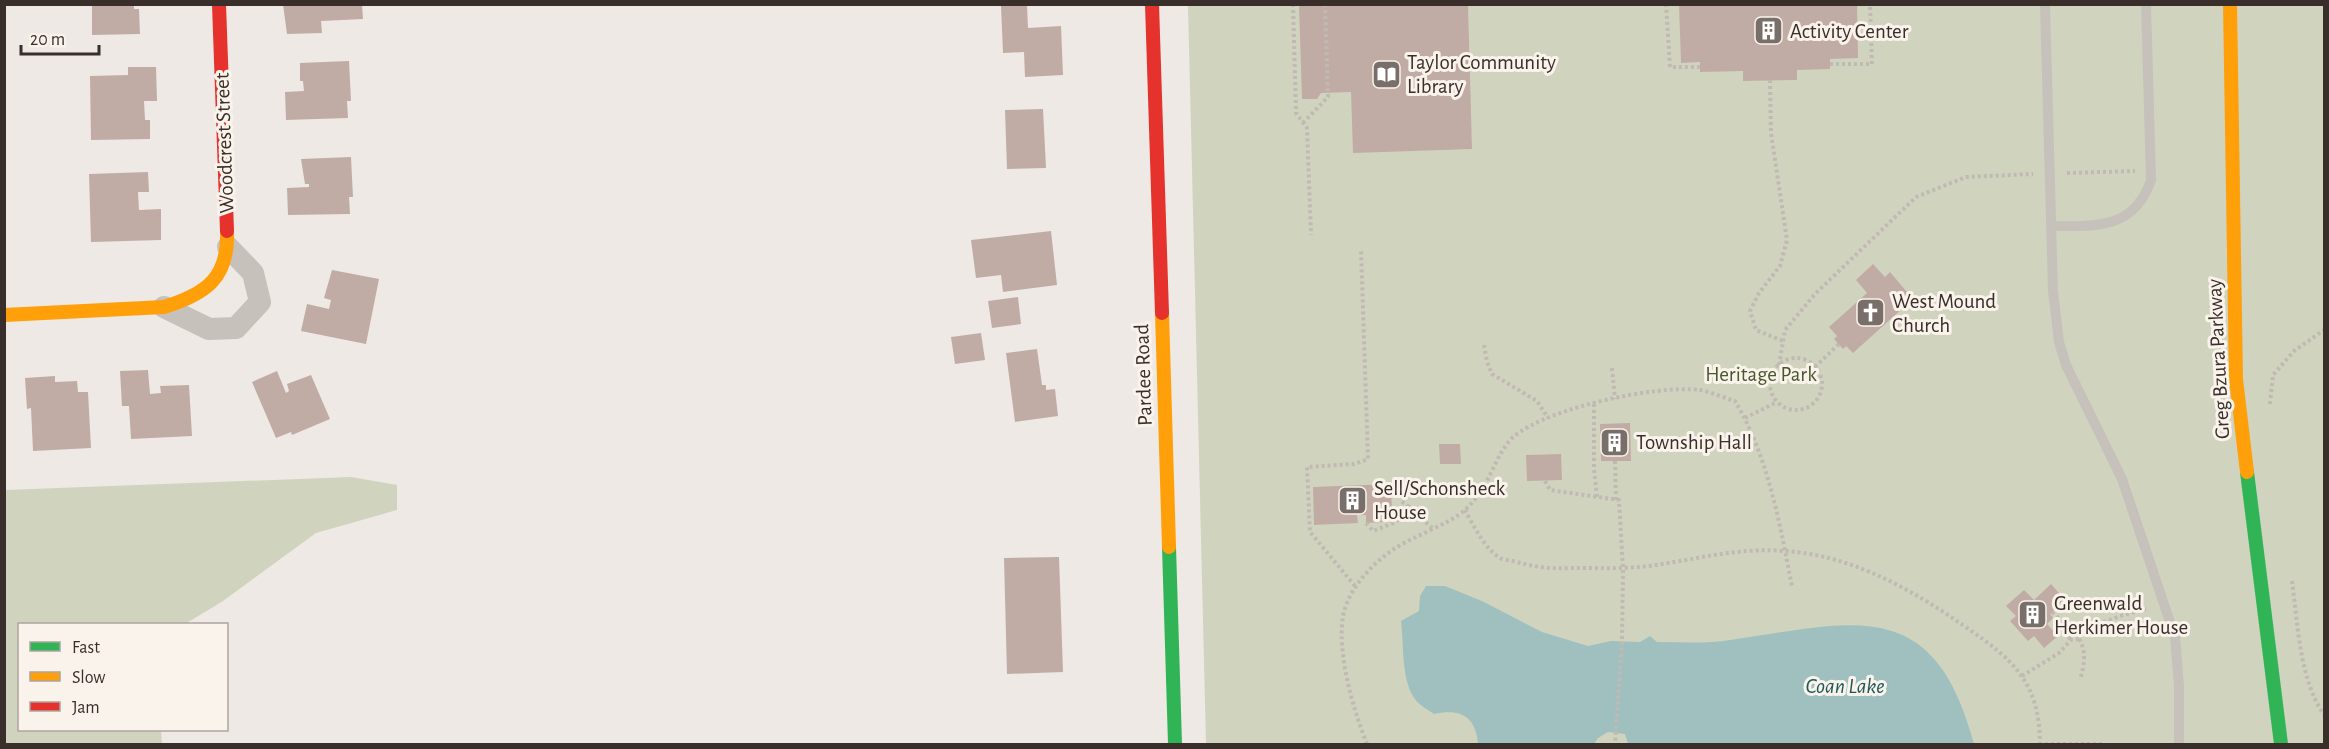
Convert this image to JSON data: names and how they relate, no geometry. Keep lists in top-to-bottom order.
{
  "streets": {
    "street": ["Woodcrest Street", "Greg Bzura Parkway", "Pardee Road"]
  },
  "water": ["Coan Lake"],
  "parks": ["Heritage Park"],
  "places": {
    "building": [
      "Activity Center",
      "Township Hall",
      "Sell/Schonsheck House",
      "Greenwald Herkimer House"
    ],
    "library": ["Taylor Community Library"],
    "church": ["West Mound Church"]
  },
  "legend": ["Fast", "Slow", "Jam"],
  "scale_bar": "20 m"
}
